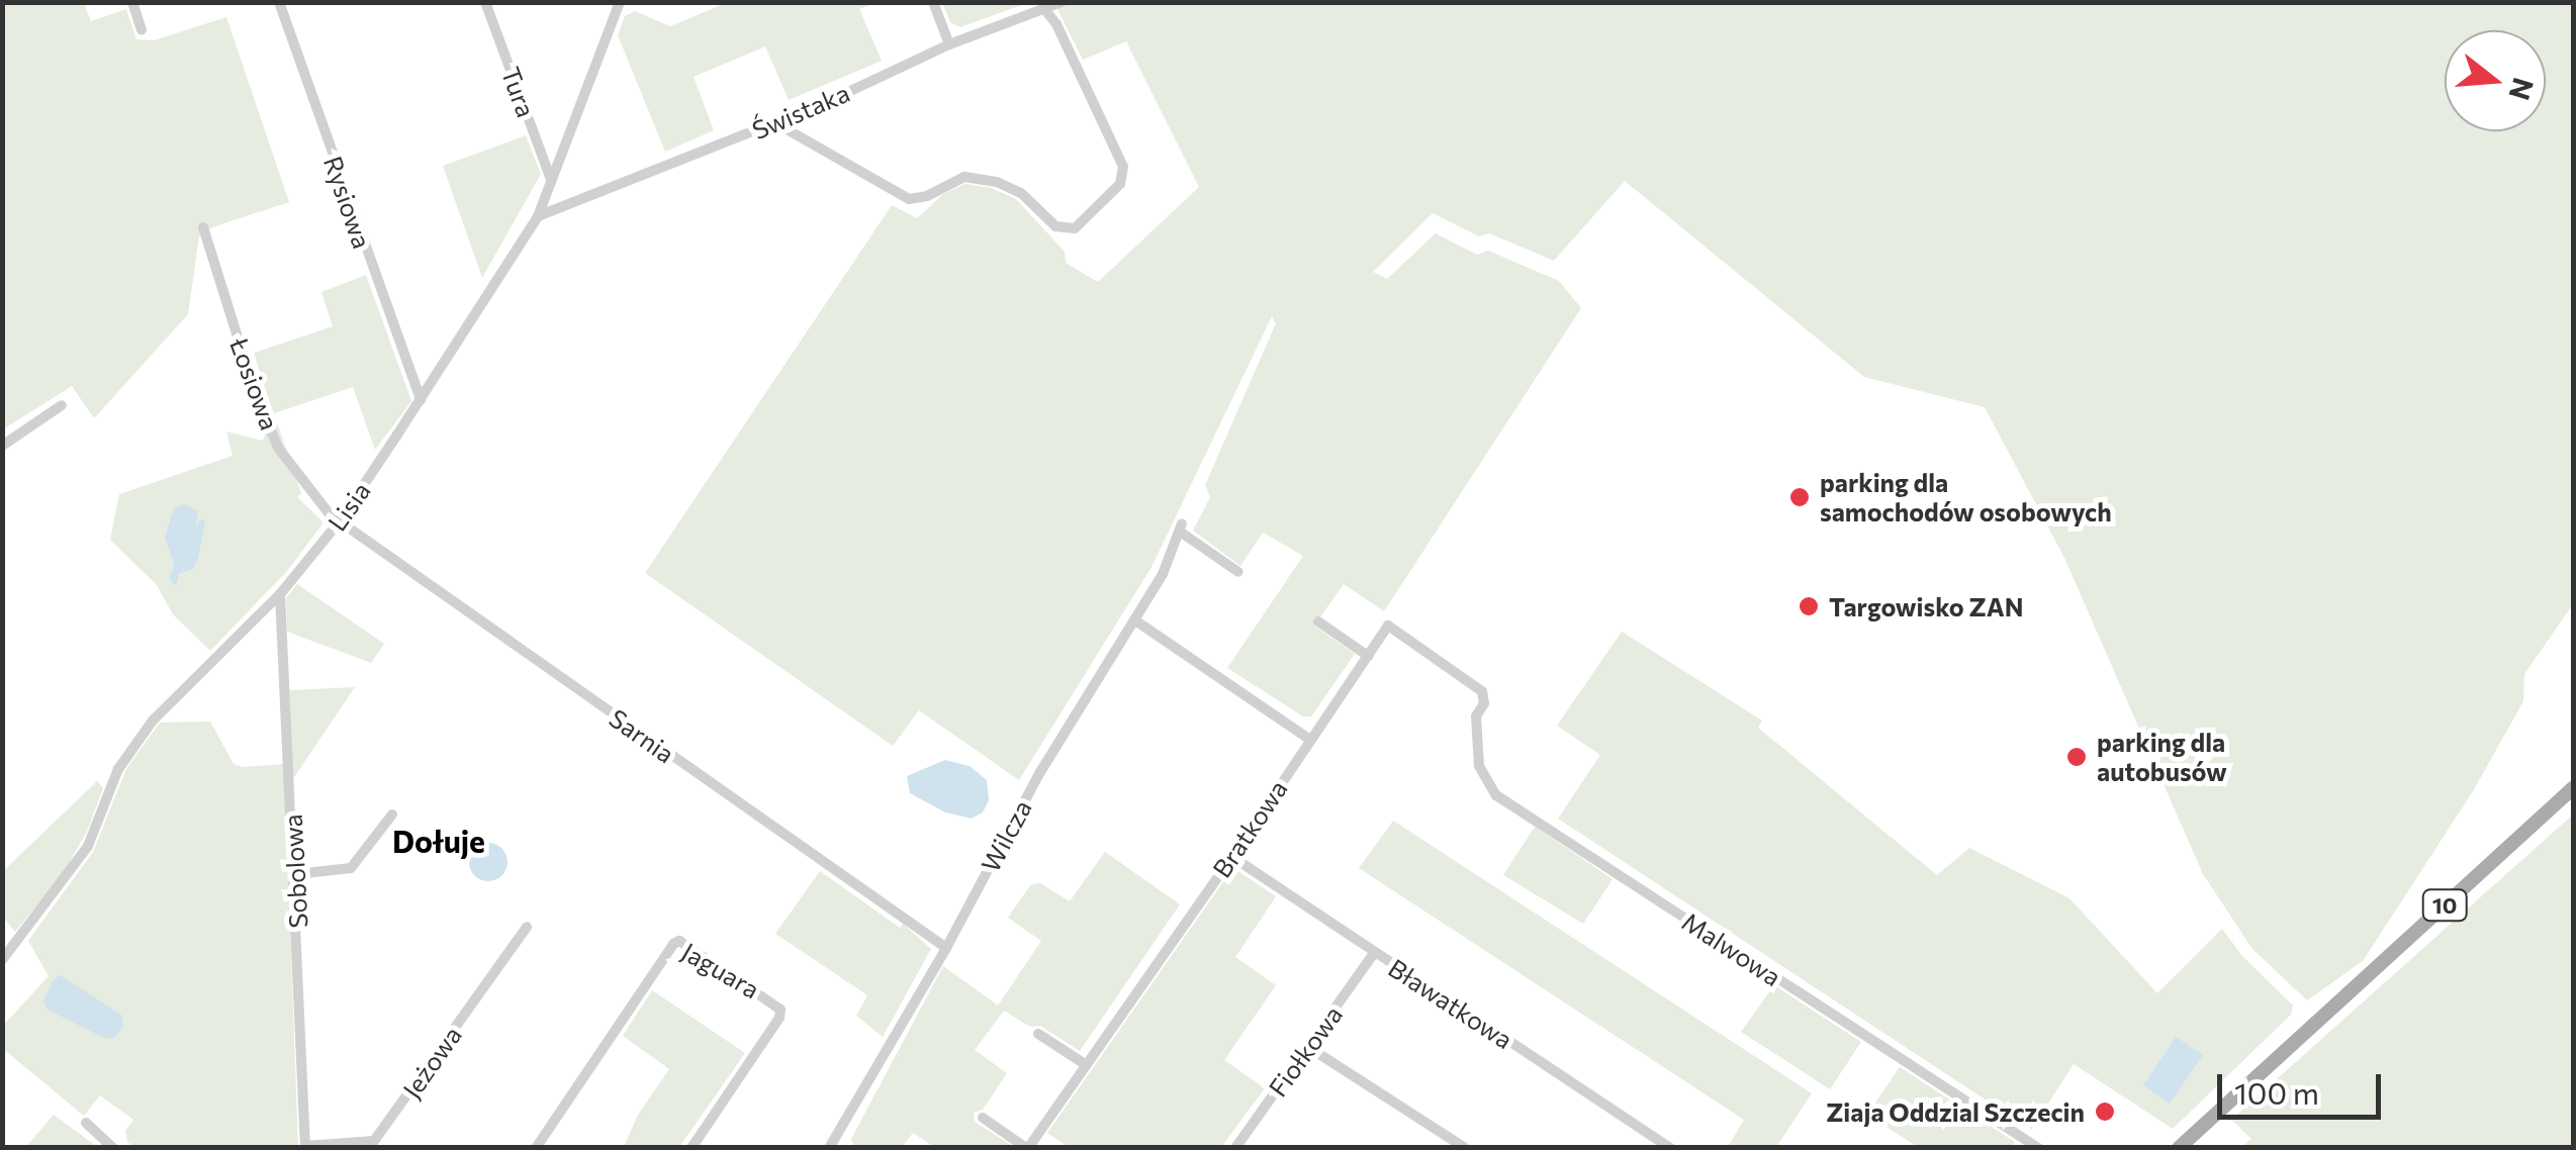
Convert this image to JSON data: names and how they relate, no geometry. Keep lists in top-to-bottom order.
{
  "streets": {
    "main road": ["10"],
    "street": [
      "Tura",
      "Świstaka",
      "Rysiowa",
      "Łosiowa",
      "Lisia",
      "Sarnia",
      "Bratkowa",
      "Wilcza",
      "Sobolowa",
      "Malwowa",
      "Jaguara",
      "Bławatkowa",
      "Fiołkowa",
      "Jeżowa"
    ]
  },
  "crossings": [
    ["Tura", "Lisia"],
    ["Świstaka", "Lisia"],
    ["Rysiowa", "Lisia"],
    ["Łosiowa", "Lisia"],
    ["Łosiowa", "Sarnia"],
    ["Lisia", "Sarnia"],
    ["Lisia", "Sobolowa"],
    ["Sarnia", "Wilcza"],
    ["Bratkowa", "Malwowa"],
    ["Bratkowa", "Bławatkowa"],
    ["Sobolowa", "Jeżowa"],
    ["Bławatkowa", "Fiołkowa"]
  ],
  "districts": ["Dołuje"],
  "places": [
    "parking dla samochodów osobowych",
    "Targowisko ZAN",
    "parking dla autobusów",
    "Ziaja Oddzial Szczecin"
  ],
  "scale_bar": "100 m",
  "north": "right"
}
